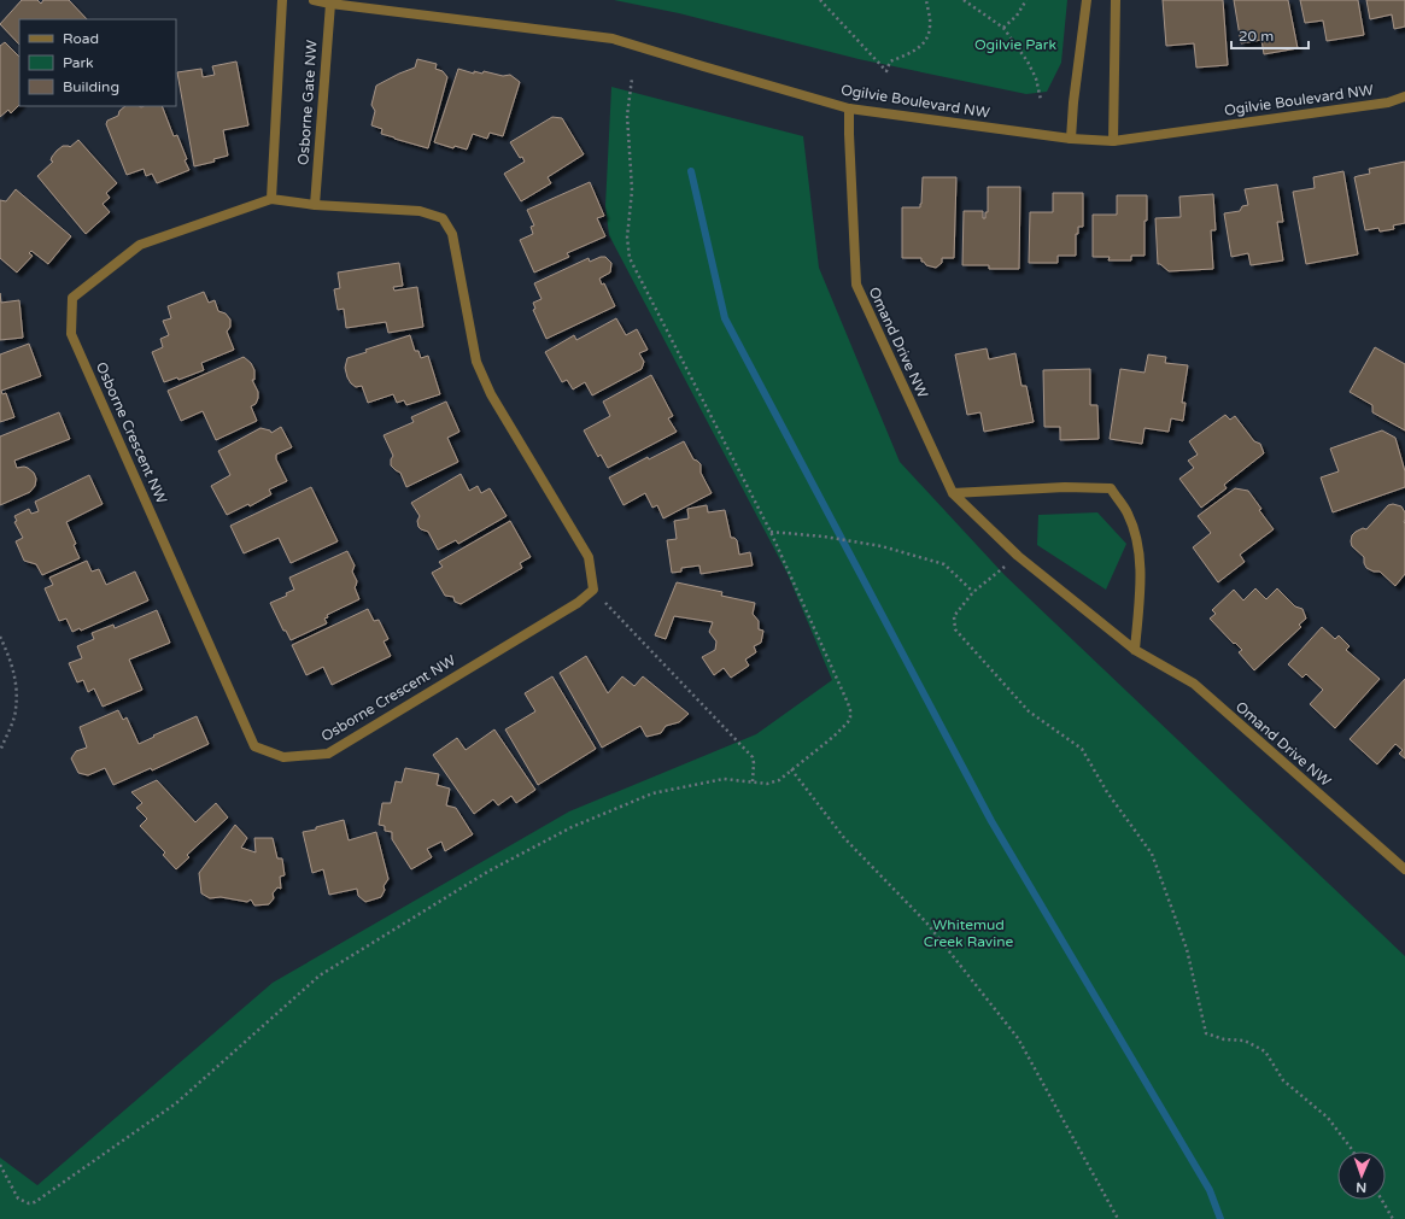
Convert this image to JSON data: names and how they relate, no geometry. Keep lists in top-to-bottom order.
{
  "streets": {
    "street": [
      "Ogilvie Boulevard NW",
      "Osborne Gate NW",
      "Omand Drive NW",
      "Osborne Crescent NW"
    ]
  },
  "crossings": [
    ["Ogilvie Boulevard NW", "Osborne Gate NW"],
    ["Ogilvie Boulevard NW", "Omand Drive NW"],
    ["Osborne Gate NW", "Osborne Crescent NW"]
  ],
  "parks": ["Ogilvie Park", "Whitemud Creek Ravine"],
  "legend": ["Road", "Park", "Building"],
  "scale_bar": "20 m",
  "north": "bottom"
}
